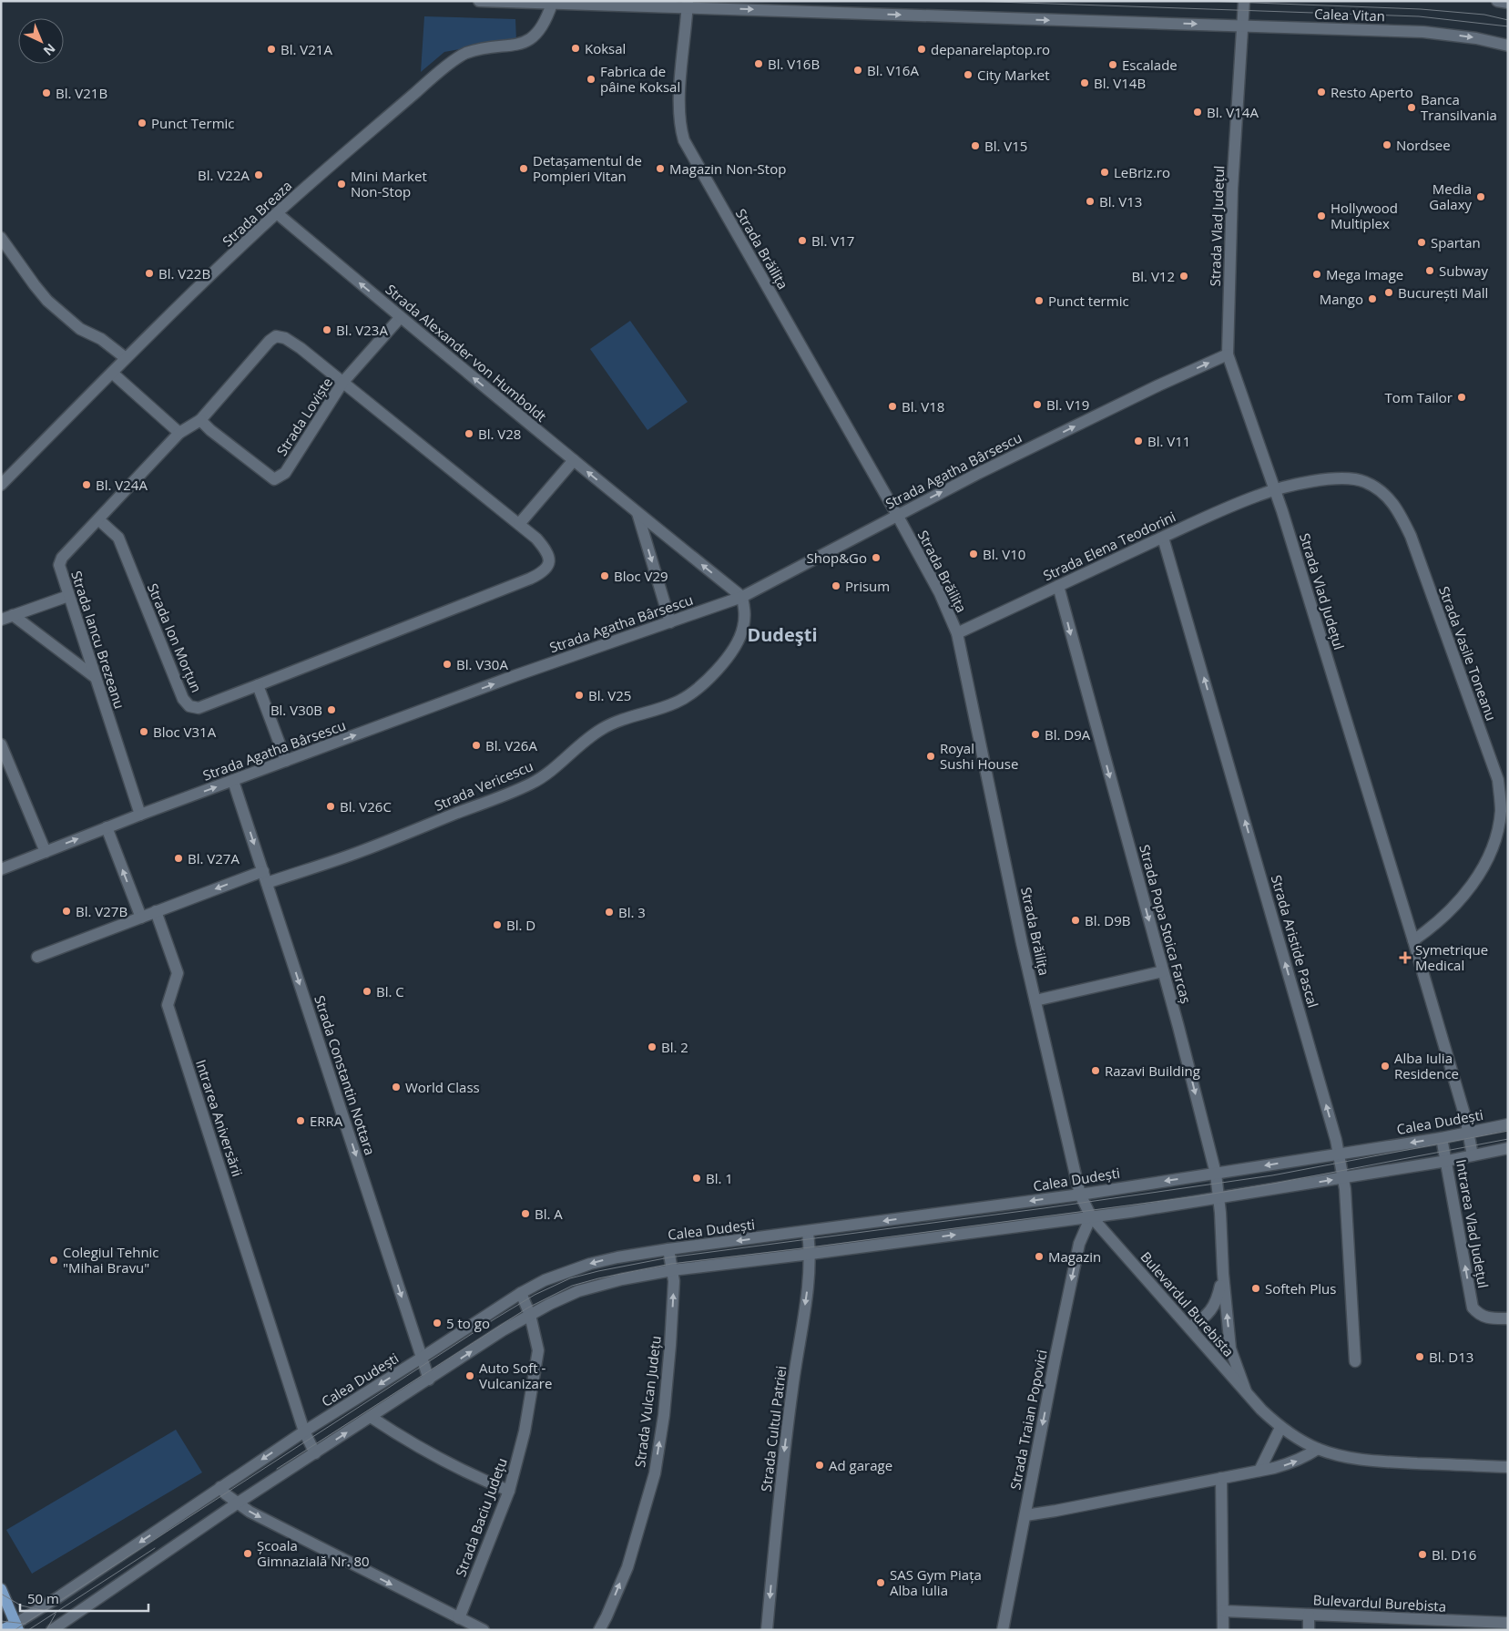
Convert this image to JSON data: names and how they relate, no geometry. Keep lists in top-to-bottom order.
{
  "streets": {
    "street": [
      "Calea Vitan",
      "Strada Breaza",
      "Strada Vlad Județul",
      "Strada Brăilița",
      "Strada Alexander von Humboldt",
      "Strada Loviște",
      "Strada Agatha Bârsescu",
      "Strada Elena Teodorini",
      "Strada Ion Morțun",
      "Strada Iancu Brezeanu",
      "Strada Vasile Toneanu",
      "Strada Vericescu",
      "Strada Popa Stoica Farcaș",
      "Strada Aristide Pascal",
      "Strada Constantin Nottara",
      "Intrarea Aniversării",
      "Calea Dudești",
      "Intrarea Vlad Județul",
      "Bulevardul Burebista",
      "Strada Vulcan Județu",
      "Strada Traian Popovici",
      "Strada Cultul Patriei",
      "Strada Baciu Județu"
    ]
  },
  "crossings": [
    ["Calea Vitan", "Strada Breaza"],
    ["Calea Vitan", "Strada Vlad Județul"],
    ["Calea Vitan", "Strada Brăilița"],
    ["Strada Breaza", "Strada Alexander von Humboldt"],
    ["Strada Vlad Județul", "Strada Agatha Bârsescu"],
    ["Strada Vlad Județul", "Strada Elena Teodorini"],
    ["Strada Vlad Județul", "Strada Vasile Toneanu"],
    ["Strada Vlad Județul", "Calea Dudești"],
    ["Strada Brăilița", "Strada Agatha Bârsescu"],
    ["Strada Brăilița", "Strada Elena Teodorini"],
    ["Strada Brăilița", "Calea Dudești"],
    ["Strada Brăilița", "Bulevardul Burebista"],
    ["Strada Alexander von Humboldt", "Strada Loviște"],
    ["Strada Alexander von Humboldt", "Strada Agatha Bârsescu"],
    ["Strada Alexander von Humboldt", "Strada Vericescu"],
    ["Strada Agatha Bârsescu", "Strada Iancu Brezeanu"],
    ["Strada Agatha Bârsescu", "Strada Vericescu"],
    ["Strada Agatha Bârsescu", "Strada Constantin Nottara"],
    ["Strada Elena Teodorini", "Strada Vasile Toneanu"],
    ["Strada Elena Teodorini", "Strada Popa Stoica Farcaș"],
    ["Strada Elena Teodorini", "Strada Aristide Pascal"],
    ["Strada Ion Morțun", "Strada Iancu Brezeanu"],
    ["Strada Vericescu", "Strada Constantin Nottara"],
    ["Strada Popa Stoica Farcaș", "Calea Dudești"],
    ["Strada Popa Stoica Farcaș", "Bulevardul Burebista"],
    ["Strada Aristide Pascal", "Calea Dudești"],
    ["Strada Constantin Nottara", "Calea Dudești"],
    ["Intrarea Aniversării", "Calea Dudești"],
    ["Calea Dudești", "Intrarea Vlad Județul"],
    ["Calea Dudești", "Bulevardul Burebista"],
    ["Calea Dudești", "Strada Vulcan Județu"],
    ["Calea Dudești", "Strada Cultul Patriei"],
    ["Calea Dudești", "Strada Baciu Județu"],
    ["Bulevardul Burebista", "Strada Traian Popovici"]
  ],
  "one_way": [
    "Calea Vitan",
    "Strada Agatha Bârsescu",
    "Strada Aristide Pascal",
    "Strada Constantin Nottara",
    "Intrarea Vlad Județul",
    "Strada Vulcan Județu",
    "Strada Traian Popovici",
    "Strada Cultul Patriei"
  ],
  "districts": ["Dudeşti"],
  "places": {
    "other": [
      "Koksal",
      "Bl. V21A",
      "depanarelaptop.ro",
      "Bl. V16B",
      "Escalade",
      "Bl. V16A",
      "City Market",
      "Fabrica de pâine Koksal",
      "Bl. V14B",
      "Resto Aperto",
      "Bl. V21B",
      "Banca Transilvania",
      "Bl. V14A",
      "Punct Termic",
      "Nordsee",
      "Bl. V15",
      "Detașamentul de Pompieri Vitan",
      "Magazin Non-Stop",
      "LeBriz.ro",
      "Bl. V22A",
      "Mini Market Non-Stop",
      "Media Galaxy",
      "Bl. V13",
      "Hollywood Multiplex",
      "Bl. V17",
      "Spartan",
      "Subway",
      "Bl. V22B",
      "Mega Image",
      "Bl. V12",
      "București Mall",
      "Mango",
      "Punct termic",
      "Bl. V23A",
      "Tom Tailor",
      "Bl. V19",
      "Bl. V18",
      "Bl. V28",
      "Bl. V11",
      "Bl. V24A",
      "Bl. V10",
      "Shop&Go",
      "Bloc V29",
      "Prisum",
      "Bl. V30A",
      "Bl. V25",
      "Bl. V30B",
      "Bloc V31A",
      "Bl. D9A",
      "Bl. V26A",
      "Royal Sushi House",
      "Bl. V26C",
      "Bl. V27A",
      "Bl. V27B",
      "Bl. 3",
      "Bl. D9B",
      "Bl. D",
      "Bl. C",
      "Bl. 2",
      "Alba Iulia Residence",
      "Razavi Building",
      "World Class",
      "ERRA",
      "Bl. 1",
      "Bl. A",
      "Magazin",
      "Colegiul Tehnic \"Mihai Bravu\"",
      "Softeh Plus",
      "5 to go",
      "Bl. D13",
      "Auto Soft - Vulcanizare",
      "Ad garage",
      "Școala Gimnazială Nr. 80",
      "Bl. D16",
      "SAS Gym Piața Alba Iulia"
    ],
    "health": ["Symetrique Medical"]
  },
  "scale_bar": "50 m",
  "north": "bottom right"
}
